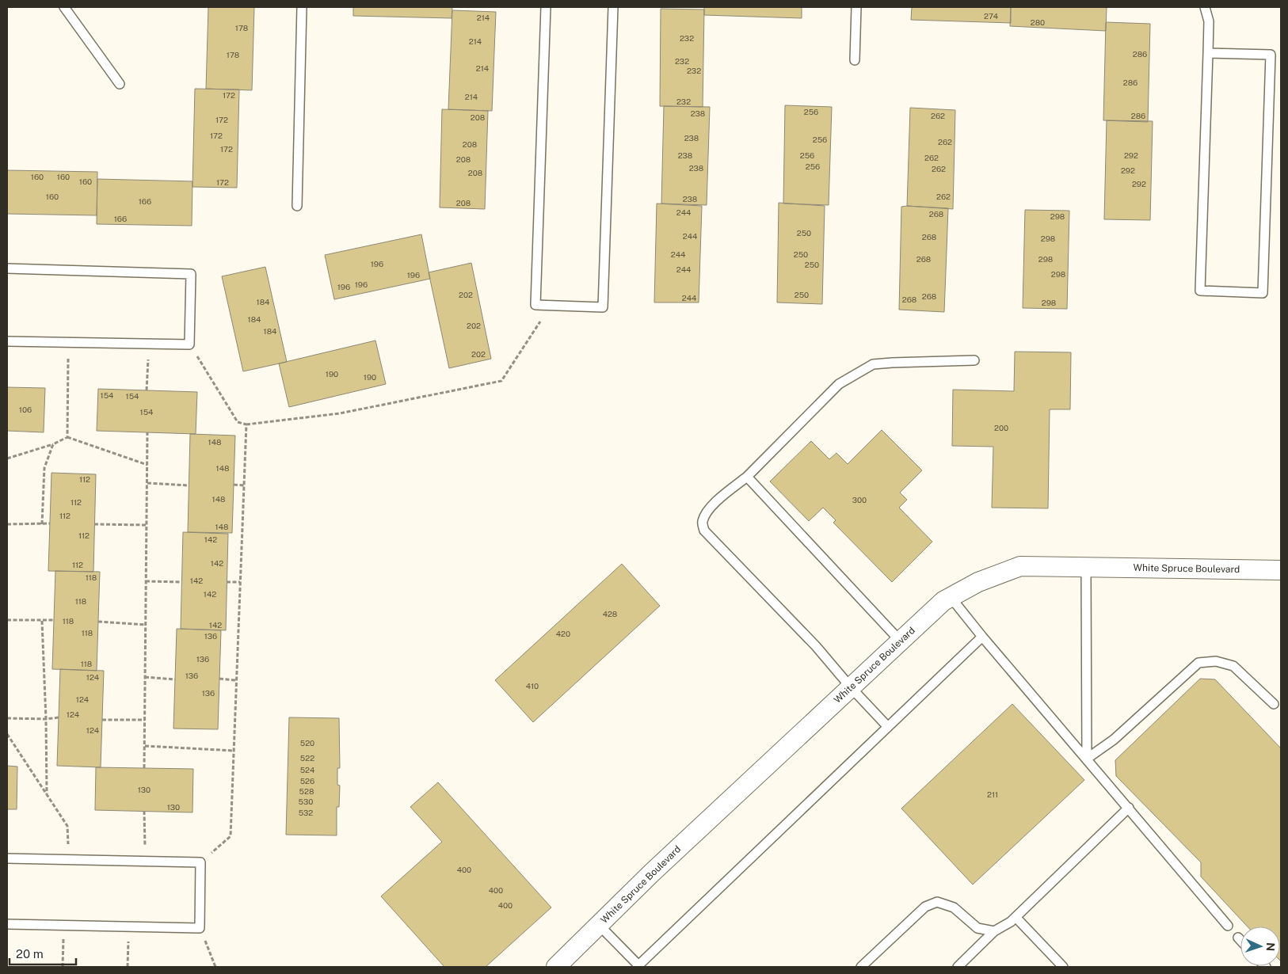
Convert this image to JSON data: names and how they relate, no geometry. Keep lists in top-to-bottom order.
{
  "streets": {
    "street": ["White Spruce Boulevard"]
  },
  "house_numbers": [
    "274",
    "214",
    "280",
    "178",
    "232",
    "214",
    "286",
    "178",
    "232",
    "214",
    "232",
    "286",
    "172",
    "214",
    "232",
    "256",
    "238",
    "262",
    "286",
    "208",
    "172",
    "172",
    "238",
    "256",
    "262",
    "208",
    "172",
    "238",
    "256",
    "292",
    "262",
    "208",
    "256",
    "238",
    "262",
    "292",
    "208",
    "160",
    "160",
    "160",
    "172",
    "292",
    "160",
    "262",
    "238",
    "166",
    "208",
    "244",
    "268",
    "298",
    "166",
    "250",
    "244",
    "268",
    "298",
    "244",
    "250",
    "268",
    "298",
    "196",
    "250",
    "244",
    "298",
    "196",
    "196",
    "196",
    "202",
    "250",
    "268",
    "244",
    "268",
    "184",
    "298",
    "184",
    "202",
    "184",
    "202",
    "190",
    "190",
    "154",
    "154",
    "106",
    "154",
    "200",
    "148",
    "148",
    "112",
    "148",
    "300",
    "112",
    "112",
    "148",
    "112",
    "142",
    "142",
    "112",
    "118",
    "142",
    "142",
    "118",
    "428",
    "118",
    "142",
    "118",
    "420",
    "136",
    "136",
    "118",
    "136",
    "124",
    "410",
    "136",
    "124",
    "124",
    "124",
    "520",
    "522",
    "524",
    "526",
    "130",
    "528",
    "211",
    "530",
    "130",
    "532",
    "400",
    "400",
    "400"
  ],
  "scale_bar": "20 m",
  "north": "right"
}
